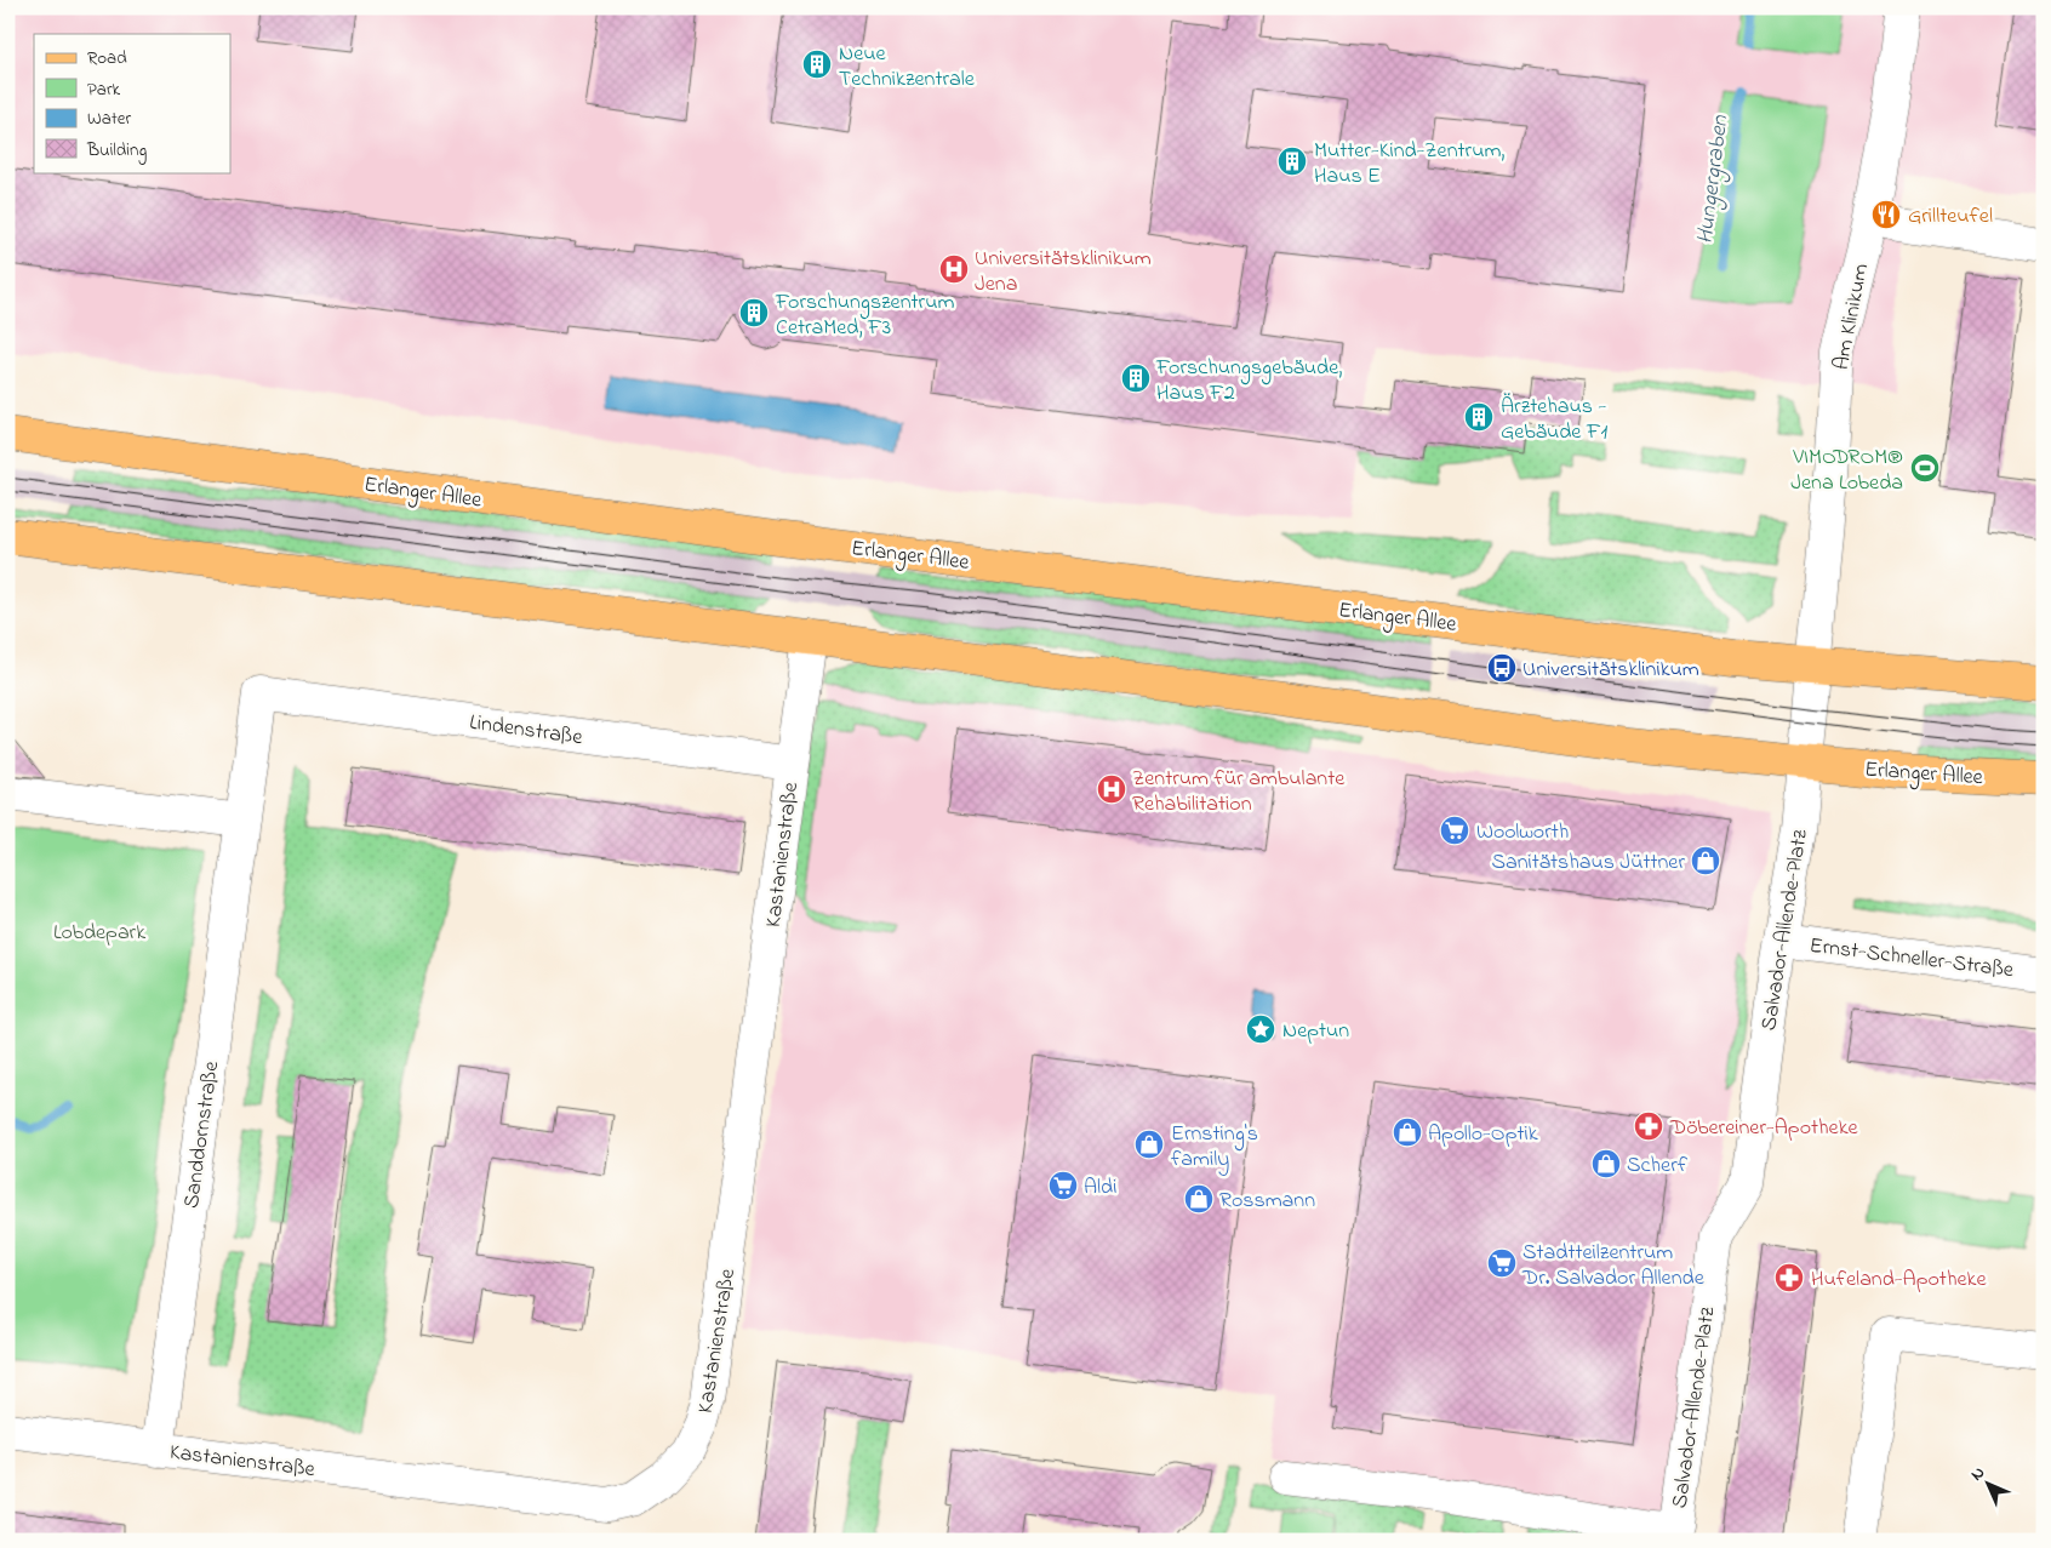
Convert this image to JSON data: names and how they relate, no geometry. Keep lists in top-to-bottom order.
{
  "streets": {
    "main road": ["Erlanger Allee"],
    "street": [
      "Am Klinikum",
      "Lindenstraße",
      "Kastanienstraße",
      "Salvador-Allende-Platz",
      "Ernst-Schneller-Straße",
      "Sanddornstraße"
    ]
  },
  "crossings": [
    ["Am Klinikum", "Erlanger Allee"],
    ["Erlanger Allee", "Kastanienstraße"],
    ["Erlanger Allee", "Salvador-Allende-Platz"],
    ["Lindenstraße", "Kastanienstraße"],
    ["Lindenstraße", "Sanddornstraße"],
    ["Kastanienstraße", "Sanddornstraße"],
    ["Salvador-Allende-Platz", "Ernst-Schneller-Straße"]
  ],
  "water": ["Hungergraben"],
  "parks": ["Lobdepark"],
  "places": {
    "building": [
      "Neue Technikzentrale",
      "Mutter-Kind-Zentrum, Haus E",
      "Forschungszentrum CetraMed, F3",
      "Forschungsgebäude, Haus F2",
      "Ärztehaus - Gebäude F1"
    ],
    "restaurant": ["Grillteufel"],
    "hospital": ["Universitätsklinikum Jena", "Zentrum für ambulante Rehabilitation"],
    "sports": ["VIMODROM® Jena Lobeda"],
    "bus stop": ["Universitätsklinikum"],
    "supermarket": ["Woolworth", "Aldi", "Stadtteilzentrum Dr. Salvador Allende"],
    "shop": [
      "Sanitätshaus Jüttner",
      "Apollo-Optik",
      "Ernsting's family",
      "Scherf",
      "Rossmann"
    ],
    "place": ["Neptun"],
    "pharmacy": ["Döbereiner-Apotheke", "Hufeland-Apotheke"]
  },
  "legend": [
    "Road",
    "Park",
    "Water",
    "Building"
  ],
  "north": "top left"
}
